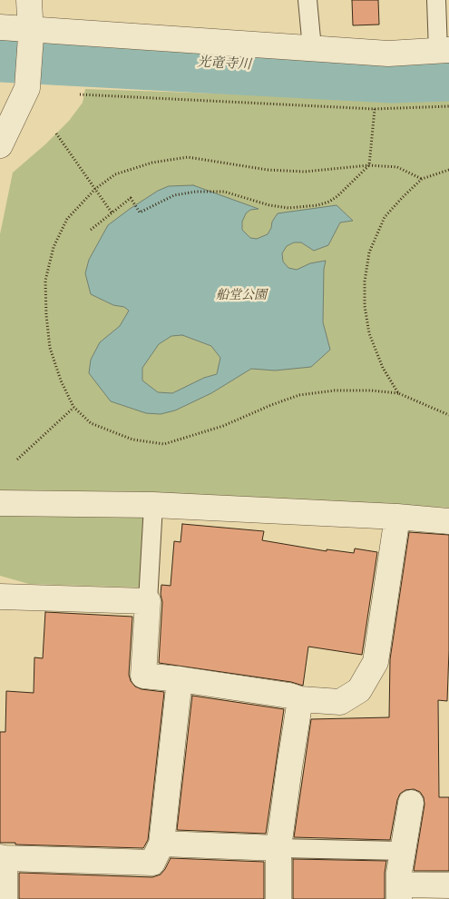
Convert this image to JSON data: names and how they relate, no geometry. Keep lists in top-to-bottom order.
{
  "water": ["光竜寺川"],
  "parks": ["船堂公園"]
}
